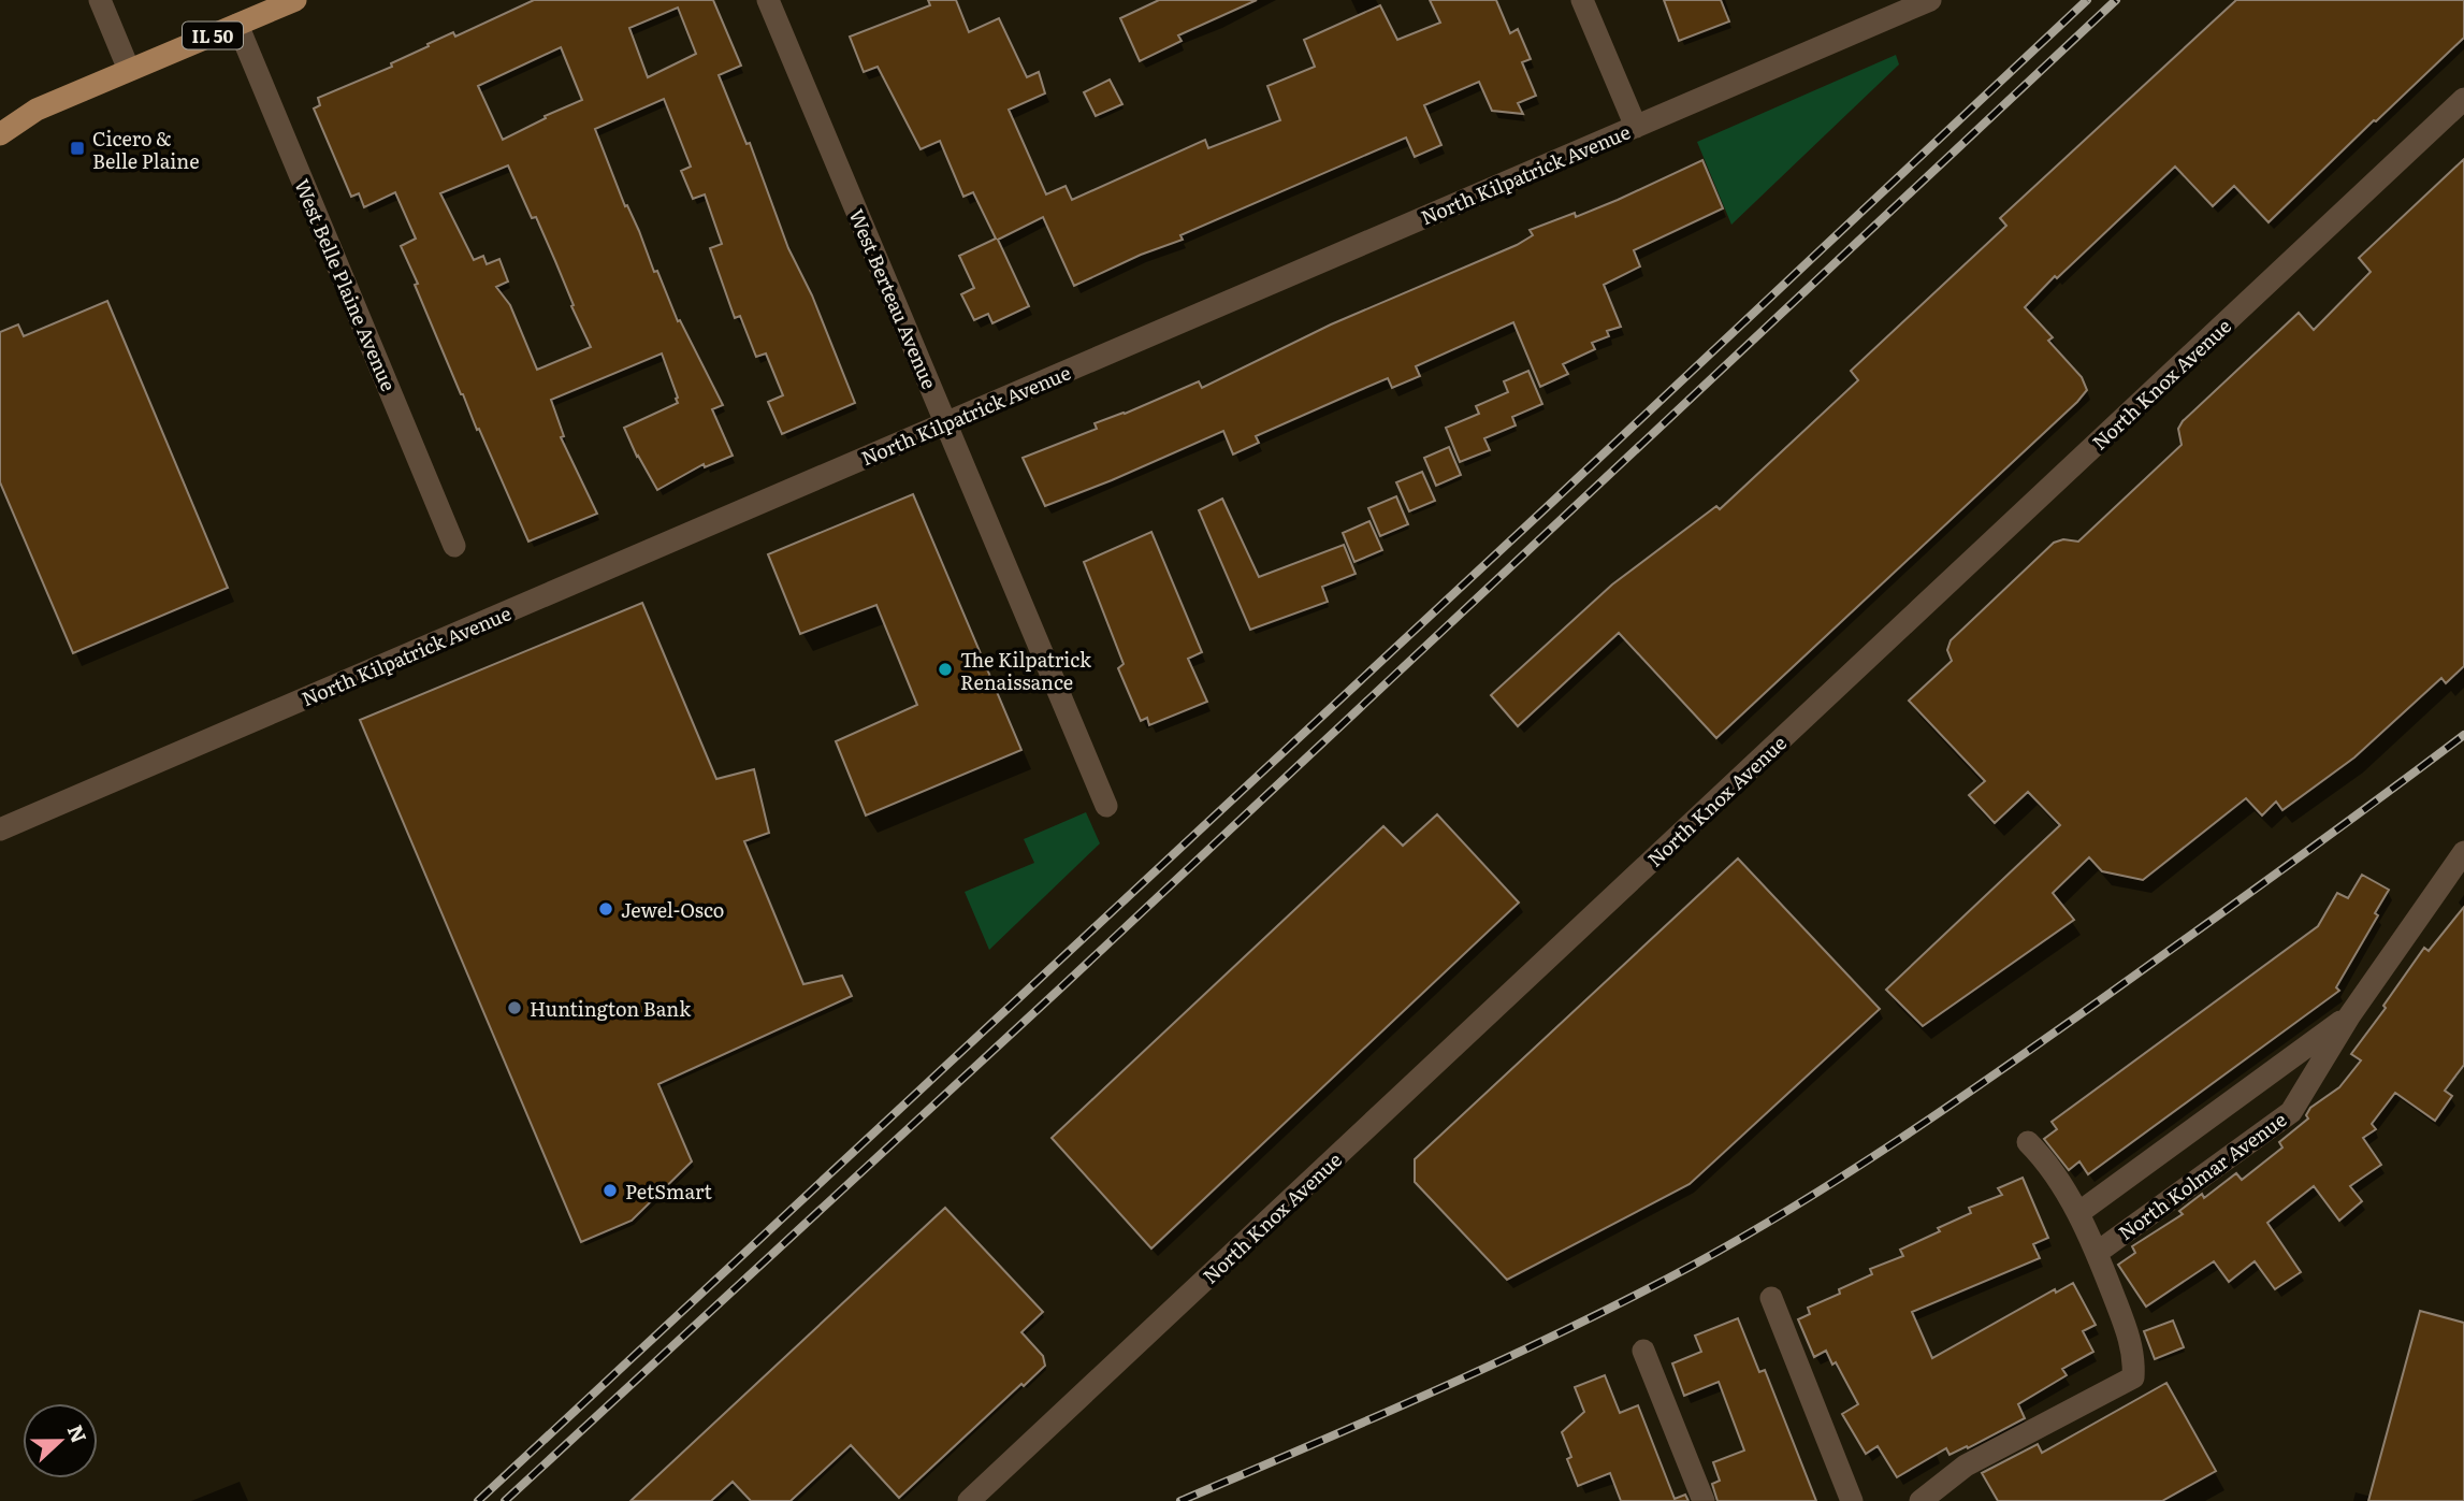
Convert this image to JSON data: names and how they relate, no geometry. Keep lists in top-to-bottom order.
{
  "streets": {
    "main road": ["IL 50"],
    "street": [
      "North Kilpatrick Avenue",
      "West Belle Plaine Avenue",
      "West Berteau Avenue",
      "North Knox Avenue",
      "North Kolmar Avenue"
    ]
  },
  "crossings": [
    ["IL 50", "West Belle Plaine Avenue"],
    ["North Kilpatrick Avenue", "West Berteau Avenue"]
  ],
  "places": {
    "transit": ["Cicero & Belle Plaine"],
    "other": [
      "The Kilpatrick Renaissance",
      "Jewel-Osco",
      "Huntington Bank",
      "PetSmart"
    ]
  },
  "north": "right"
}
